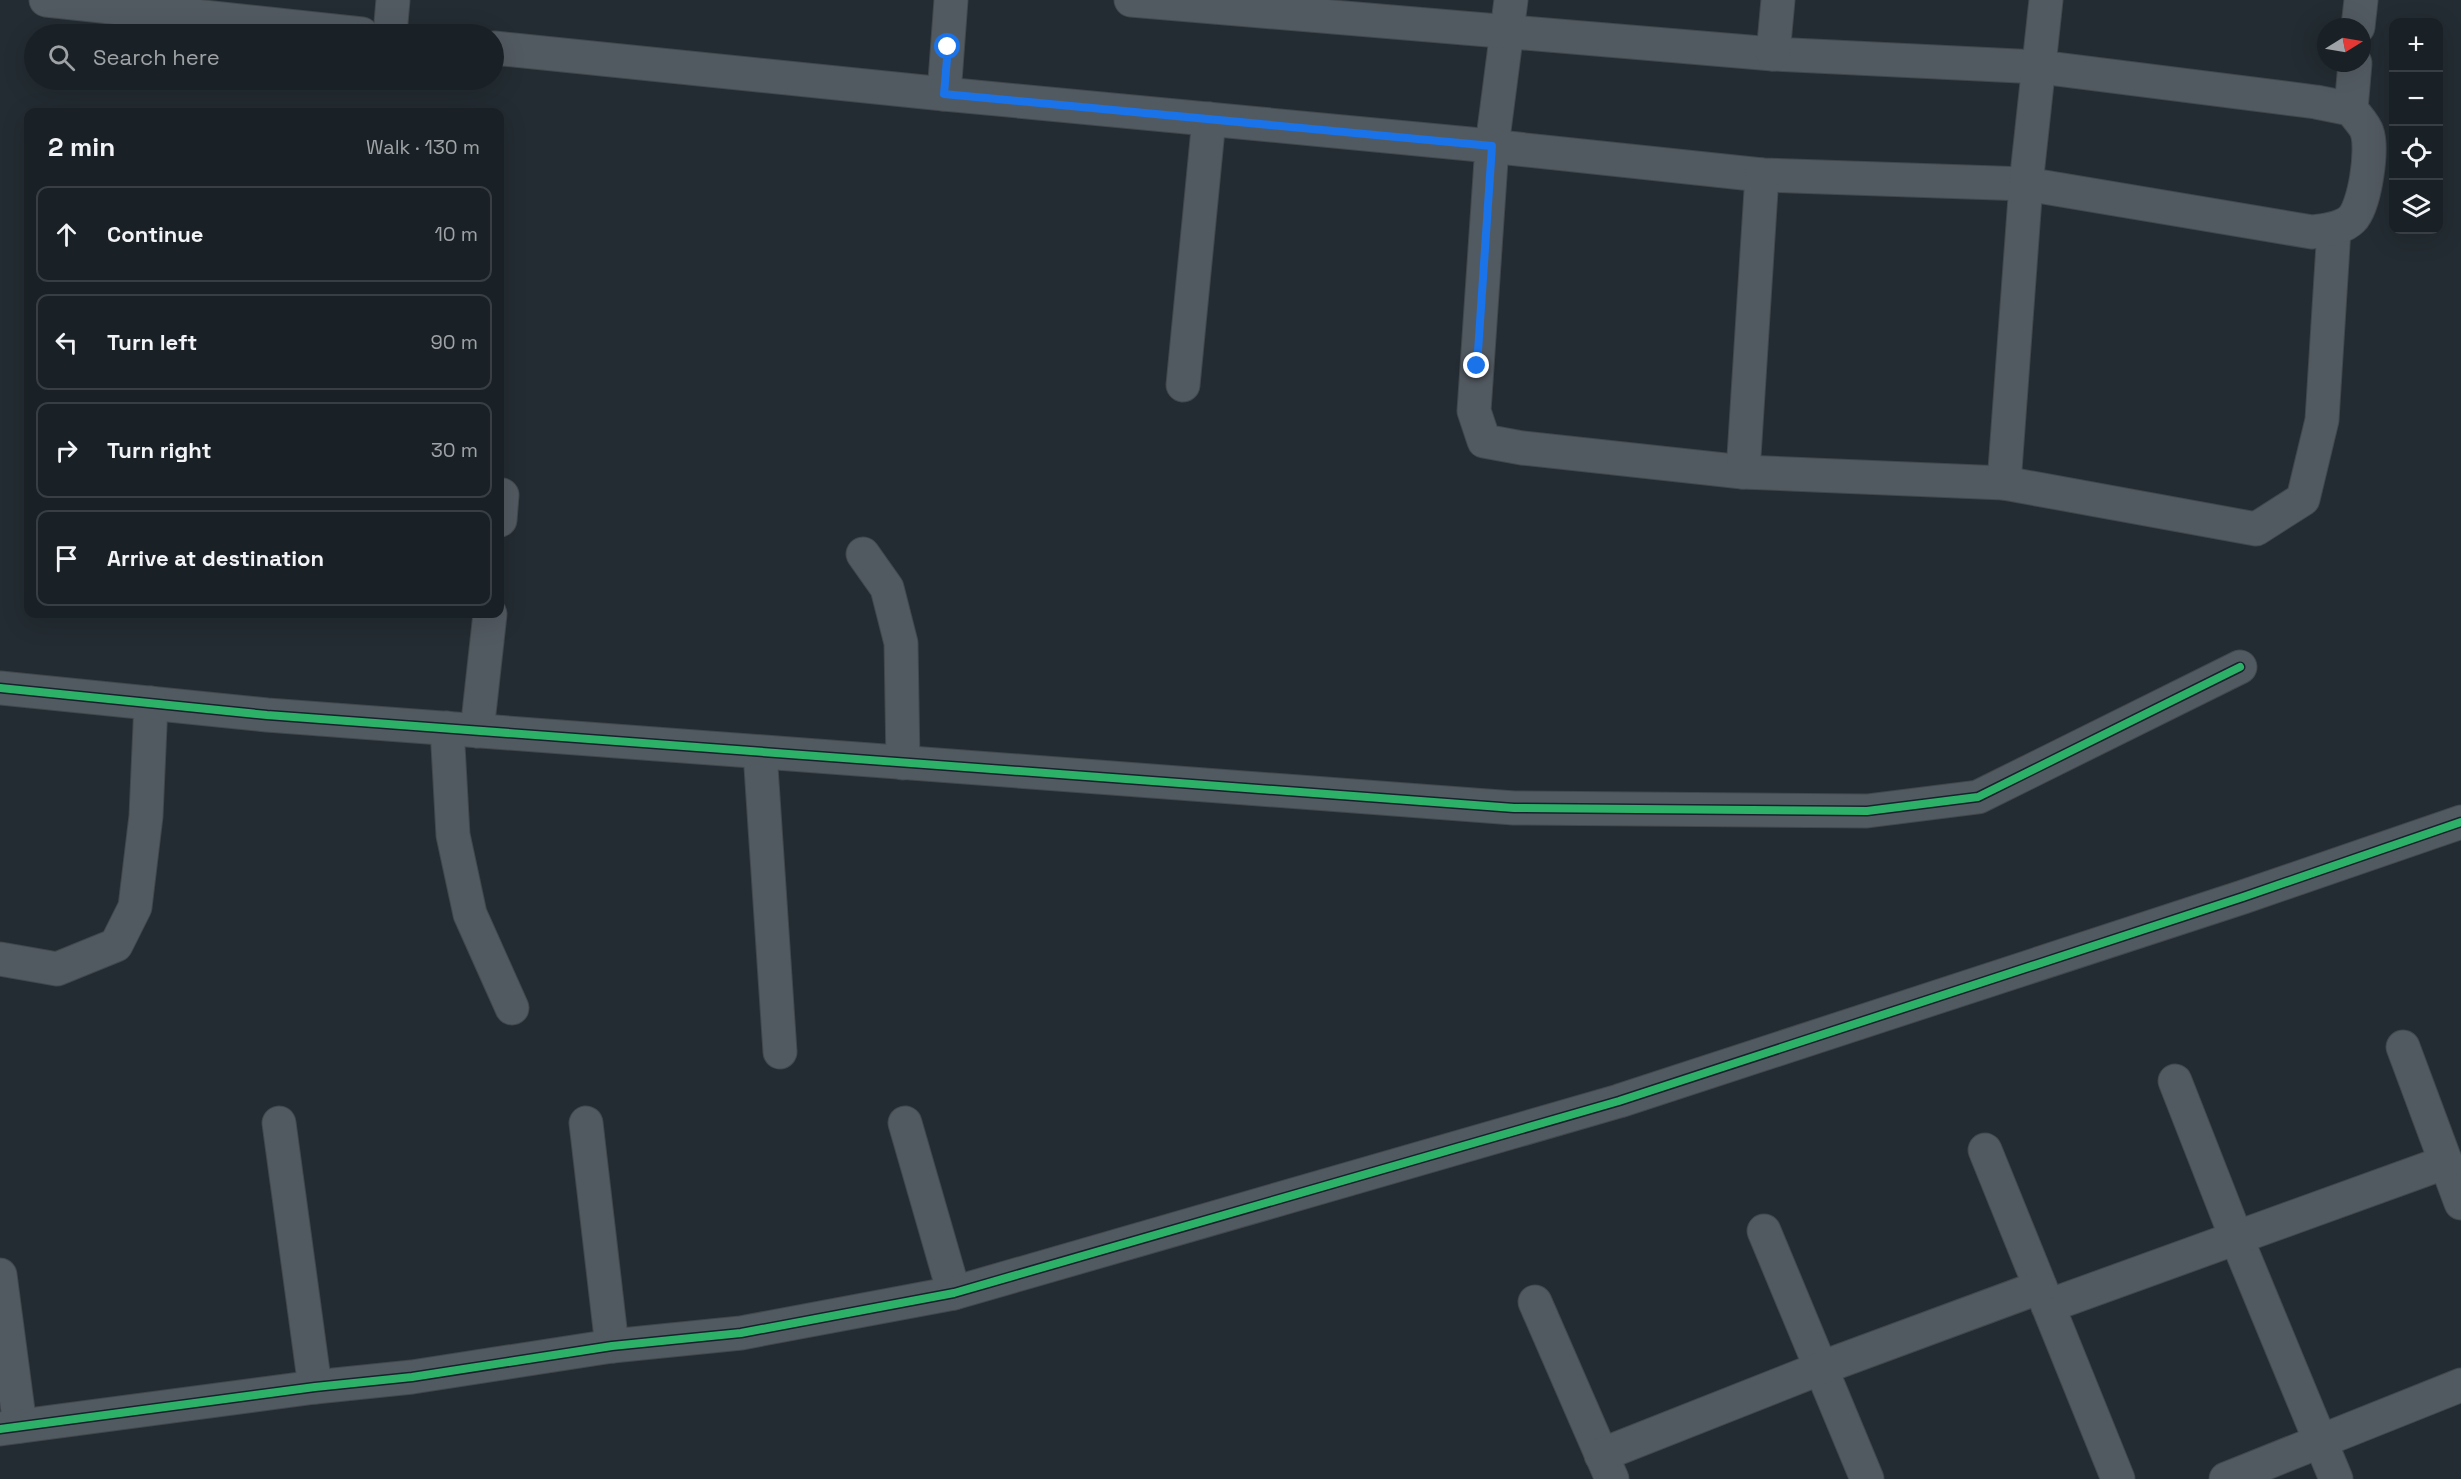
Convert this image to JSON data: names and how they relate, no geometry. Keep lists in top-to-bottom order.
{
  "north": "right",
  "page": {
    "map_buttons": ["+", "−"],
    "search": "Search here",
    "heading": ["2 min", "Walk · 130 m"],
    "list": [
      ["Continue", "10 m"],
      ["Turn left", "90 m"],
      ["Turn right", "30 m"],
      "Arrive at destination"
    ]
  }
}
